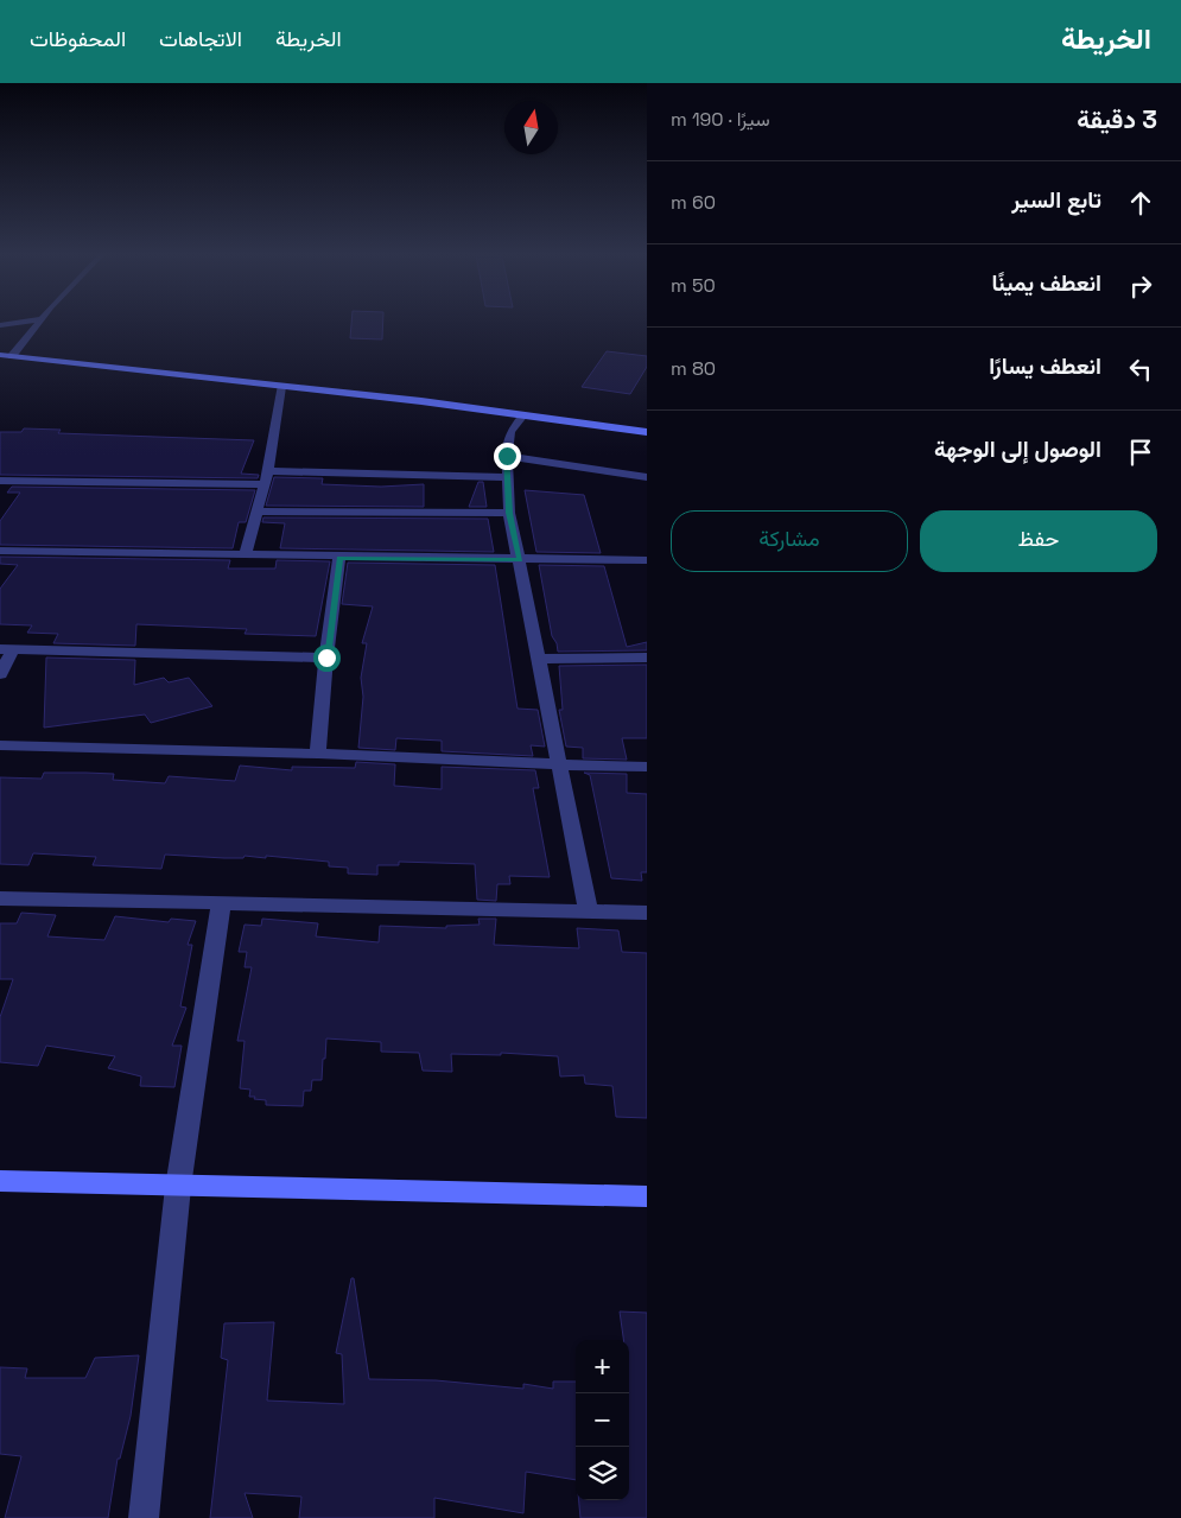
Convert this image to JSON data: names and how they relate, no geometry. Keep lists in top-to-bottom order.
{
  "north": "top",
  "page": {
    "header": "الخريطة",
    "nav": ["الخريطة", "الاتجاهات", "المحفوظات"],
    "heading": ["3 دقيقة", "سيرًا · 190 m"],
    "list": [
      ["تابع السير", "60 m"],
      ["انعطف يمينًا", "50 m"],
      ["انعطف يسارًا", "80 m"],
      "الوصول إلى الوجهة"
    ],
    "buttons": ["حفظ", "مشاركة"],
    "map_buttons": ["+", "−"]
  }
}
